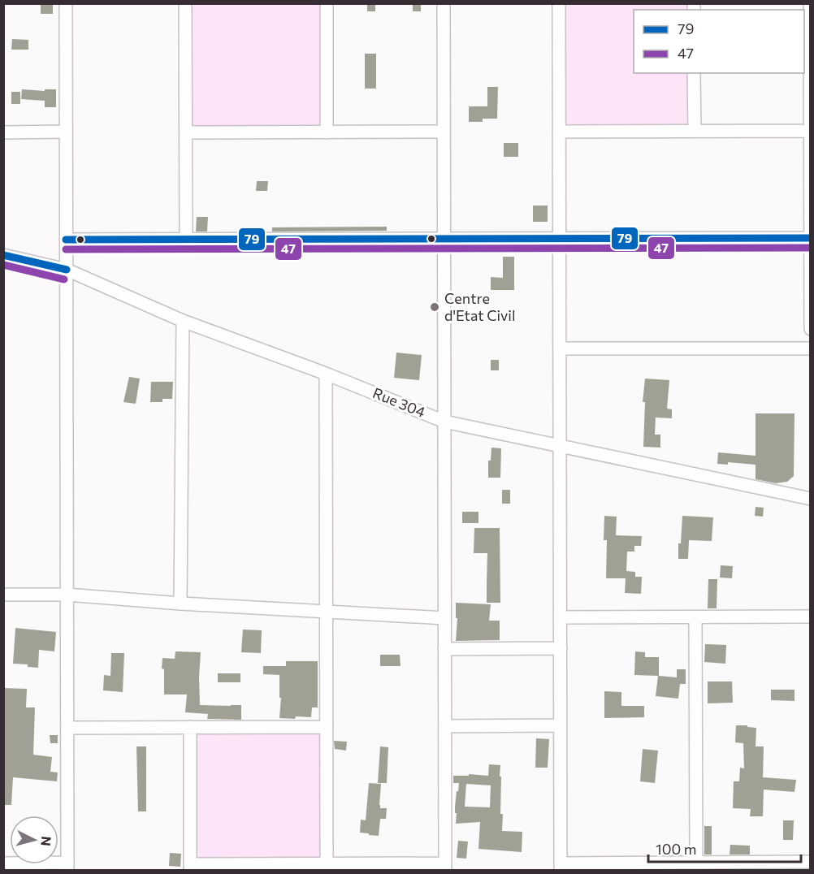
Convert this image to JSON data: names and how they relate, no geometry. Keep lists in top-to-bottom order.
{
  "streets": {
    "street": ["Rue 304"]
  },
  "places": ["Centre d'Etat Civil"],
  "lines": ["transit line 79", "transit line 47"],
  "legend": ["79", "47"],
  "scale_bar": "100 m",
  "north": "right"
}
